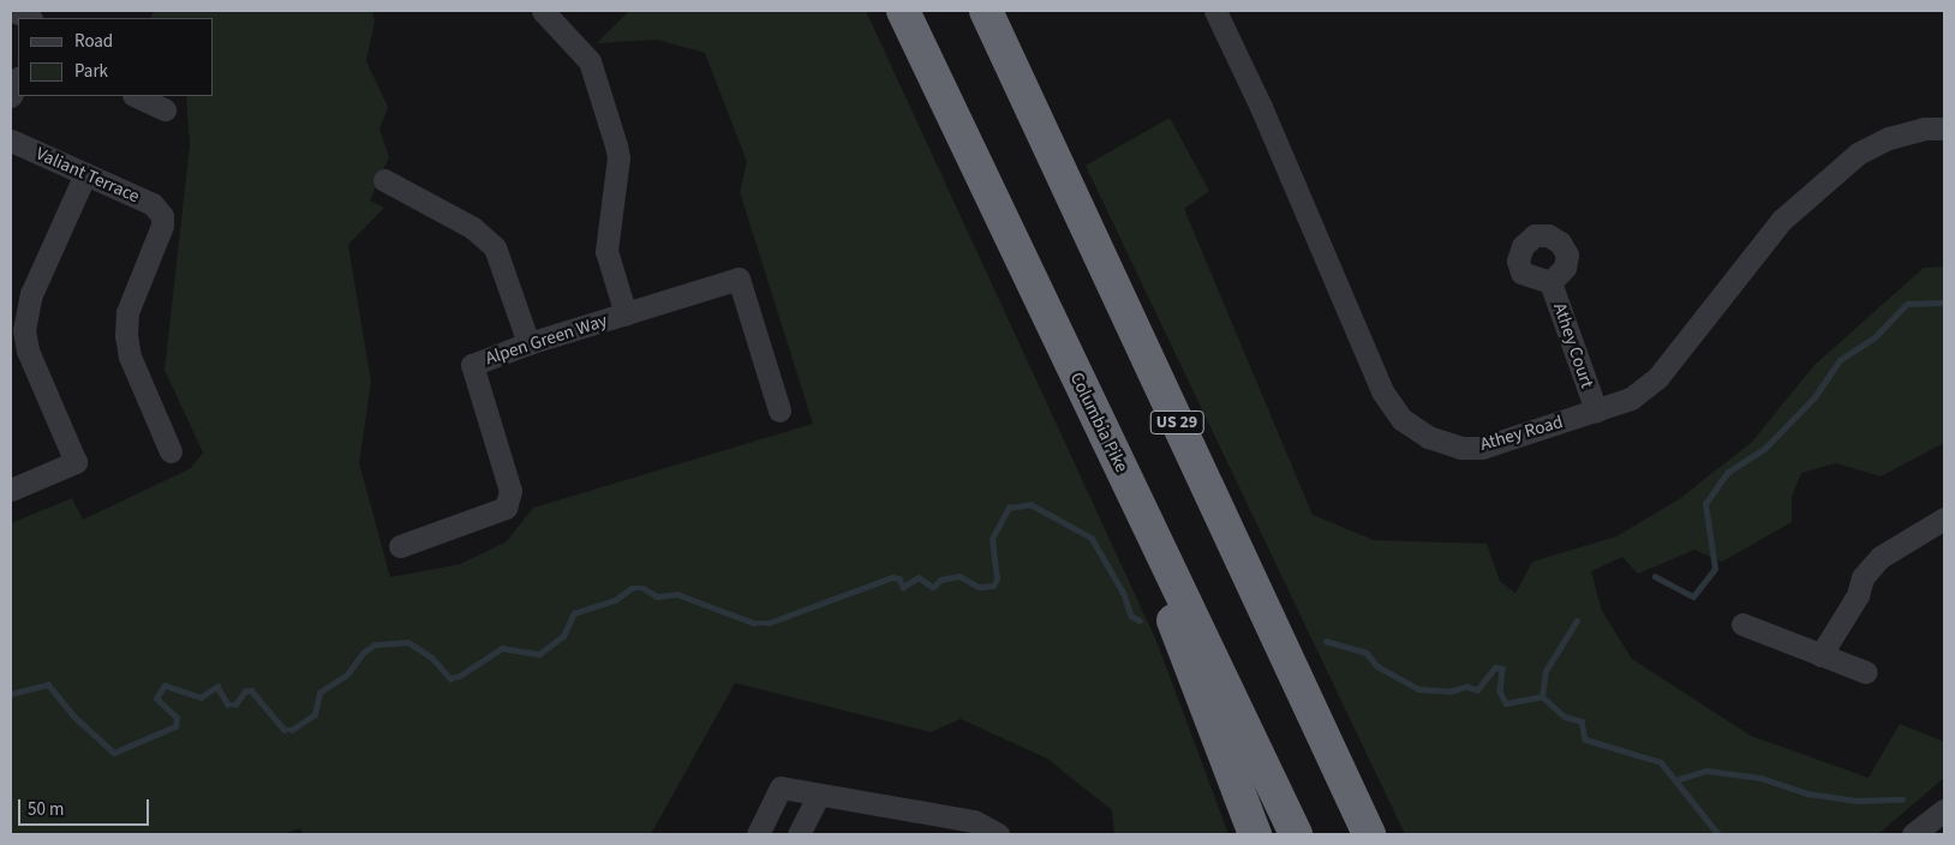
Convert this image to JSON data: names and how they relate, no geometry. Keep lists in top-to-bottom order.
{
  "streets": {
    "highway": ["Columbia Pike", "US 29"],
    "street": [
      "Valiant Terrace",
      "Alpen Green Way",
      "Athey Court",
      "Athey Road"
    ]
  },
  "crossings": [
    ["Athey Court", "Athey Road"]
  ],
  "legend": ["Road", "Park"],
  "scale_bar": "50 m"
}
